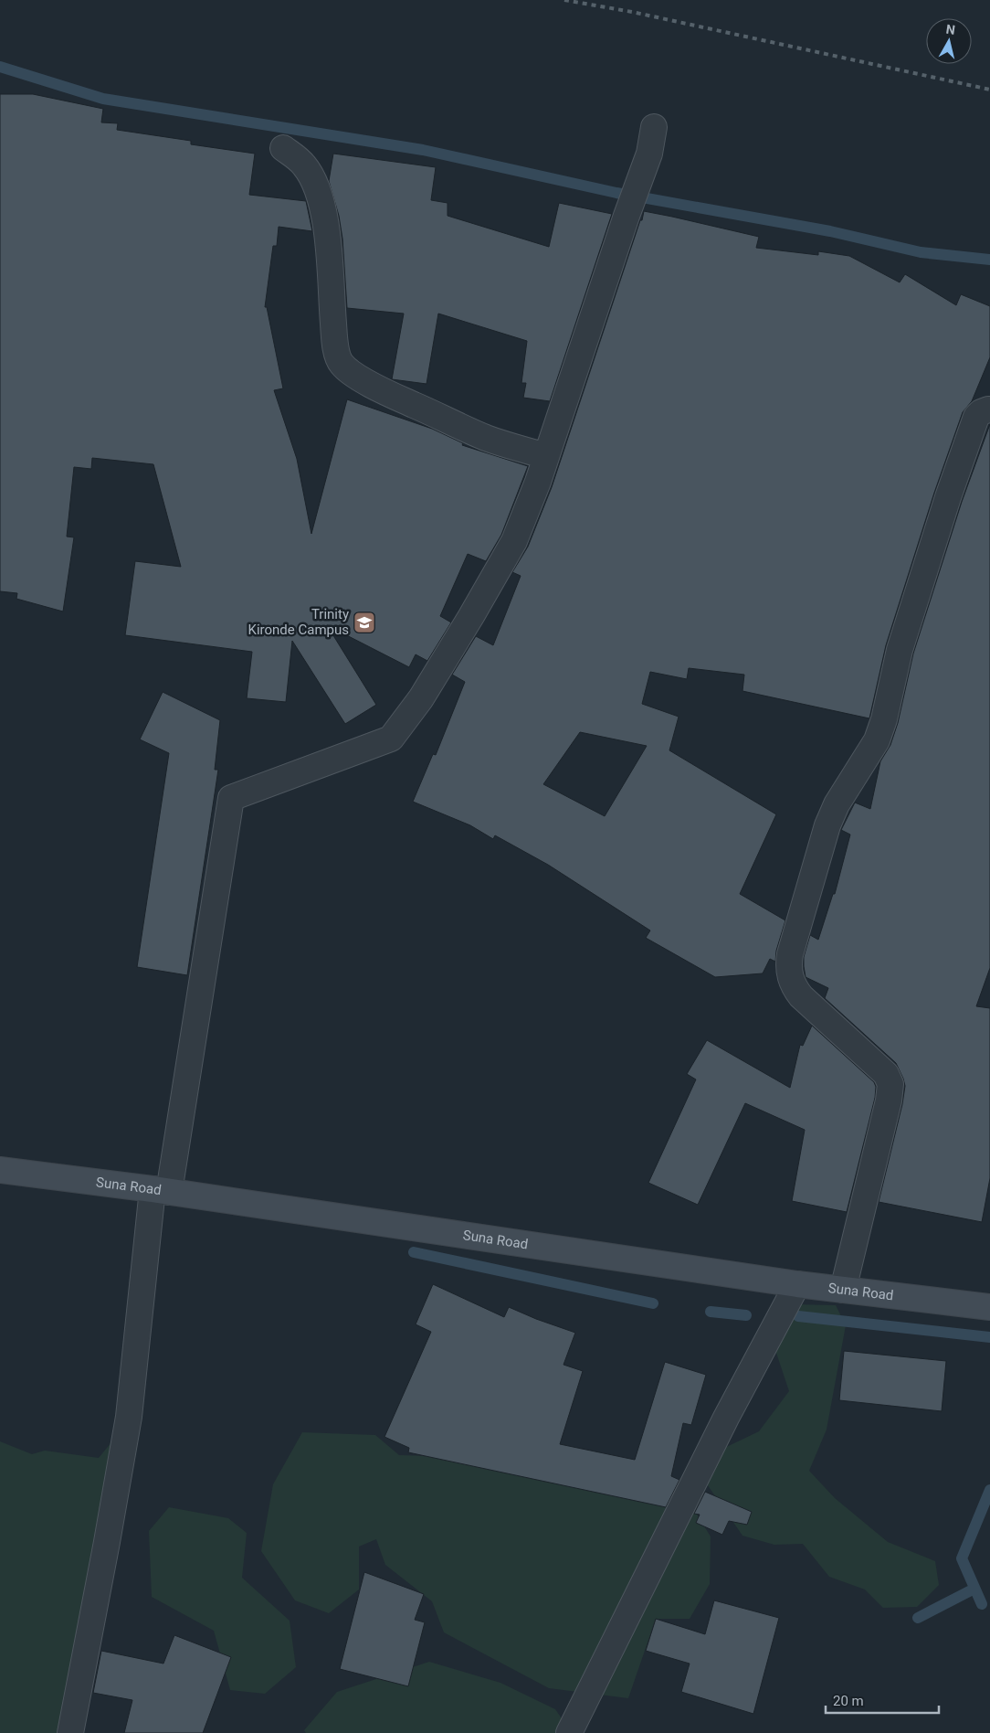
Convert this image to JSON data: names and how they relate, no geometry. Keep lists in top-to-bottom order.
{
  "streets": {
    "street": ["Suna Road"]
  },
  "places": {
    "school or university": ["Trinity Kironde Campus"]
  },
  "scale_bar": "20 m",
  "north": "top"
}
